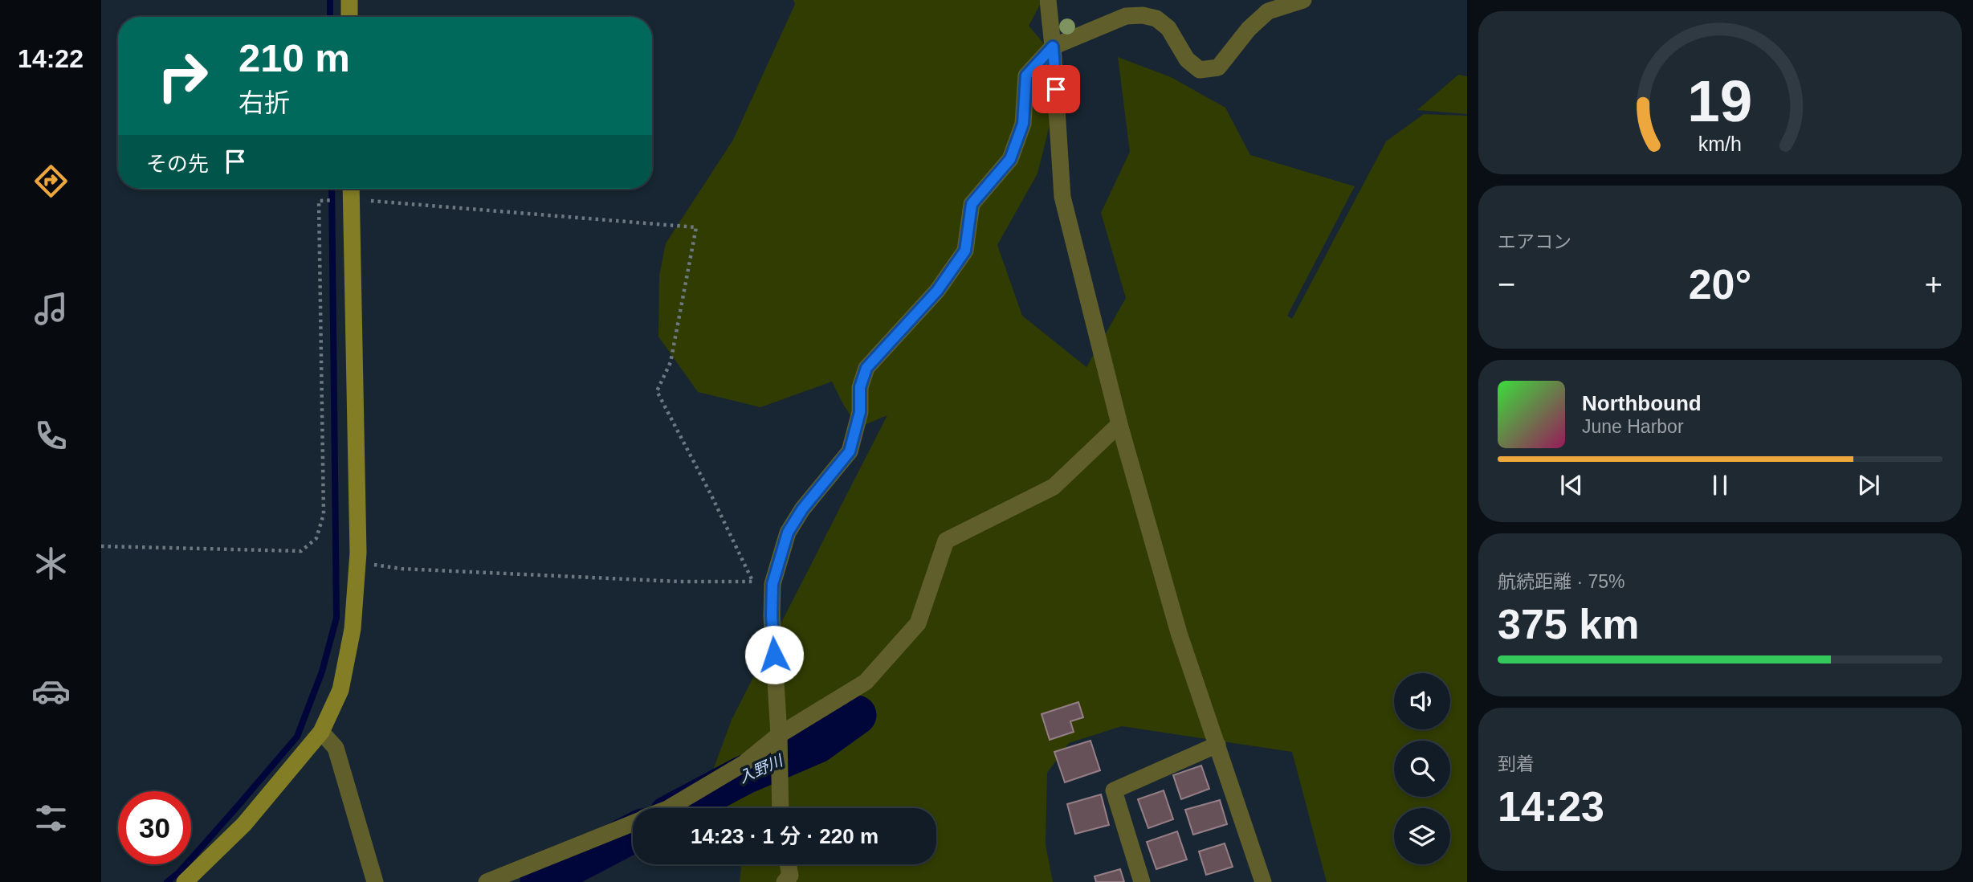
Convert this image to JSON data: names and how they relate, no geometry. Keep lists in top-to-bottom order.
{
  "water": ["入野川"],
  "page": {
    "tabs": "14:22",
    "turn": ["210 m", "右折"],
    "then": "その先",
    "tile": [
      "エアコン",
      ["航続距離 · 75%", "375 km"],
      ["到着", "14:23"]
    ],
    "heat": ["−", "20°", "+"],
    "song": ["Northbound", "June Harbor"],
    "limit": "30",
    "trip": "14:23 · 1 分 · 220 m",
    "gauge": ["19", "km/h"]
  }
}
